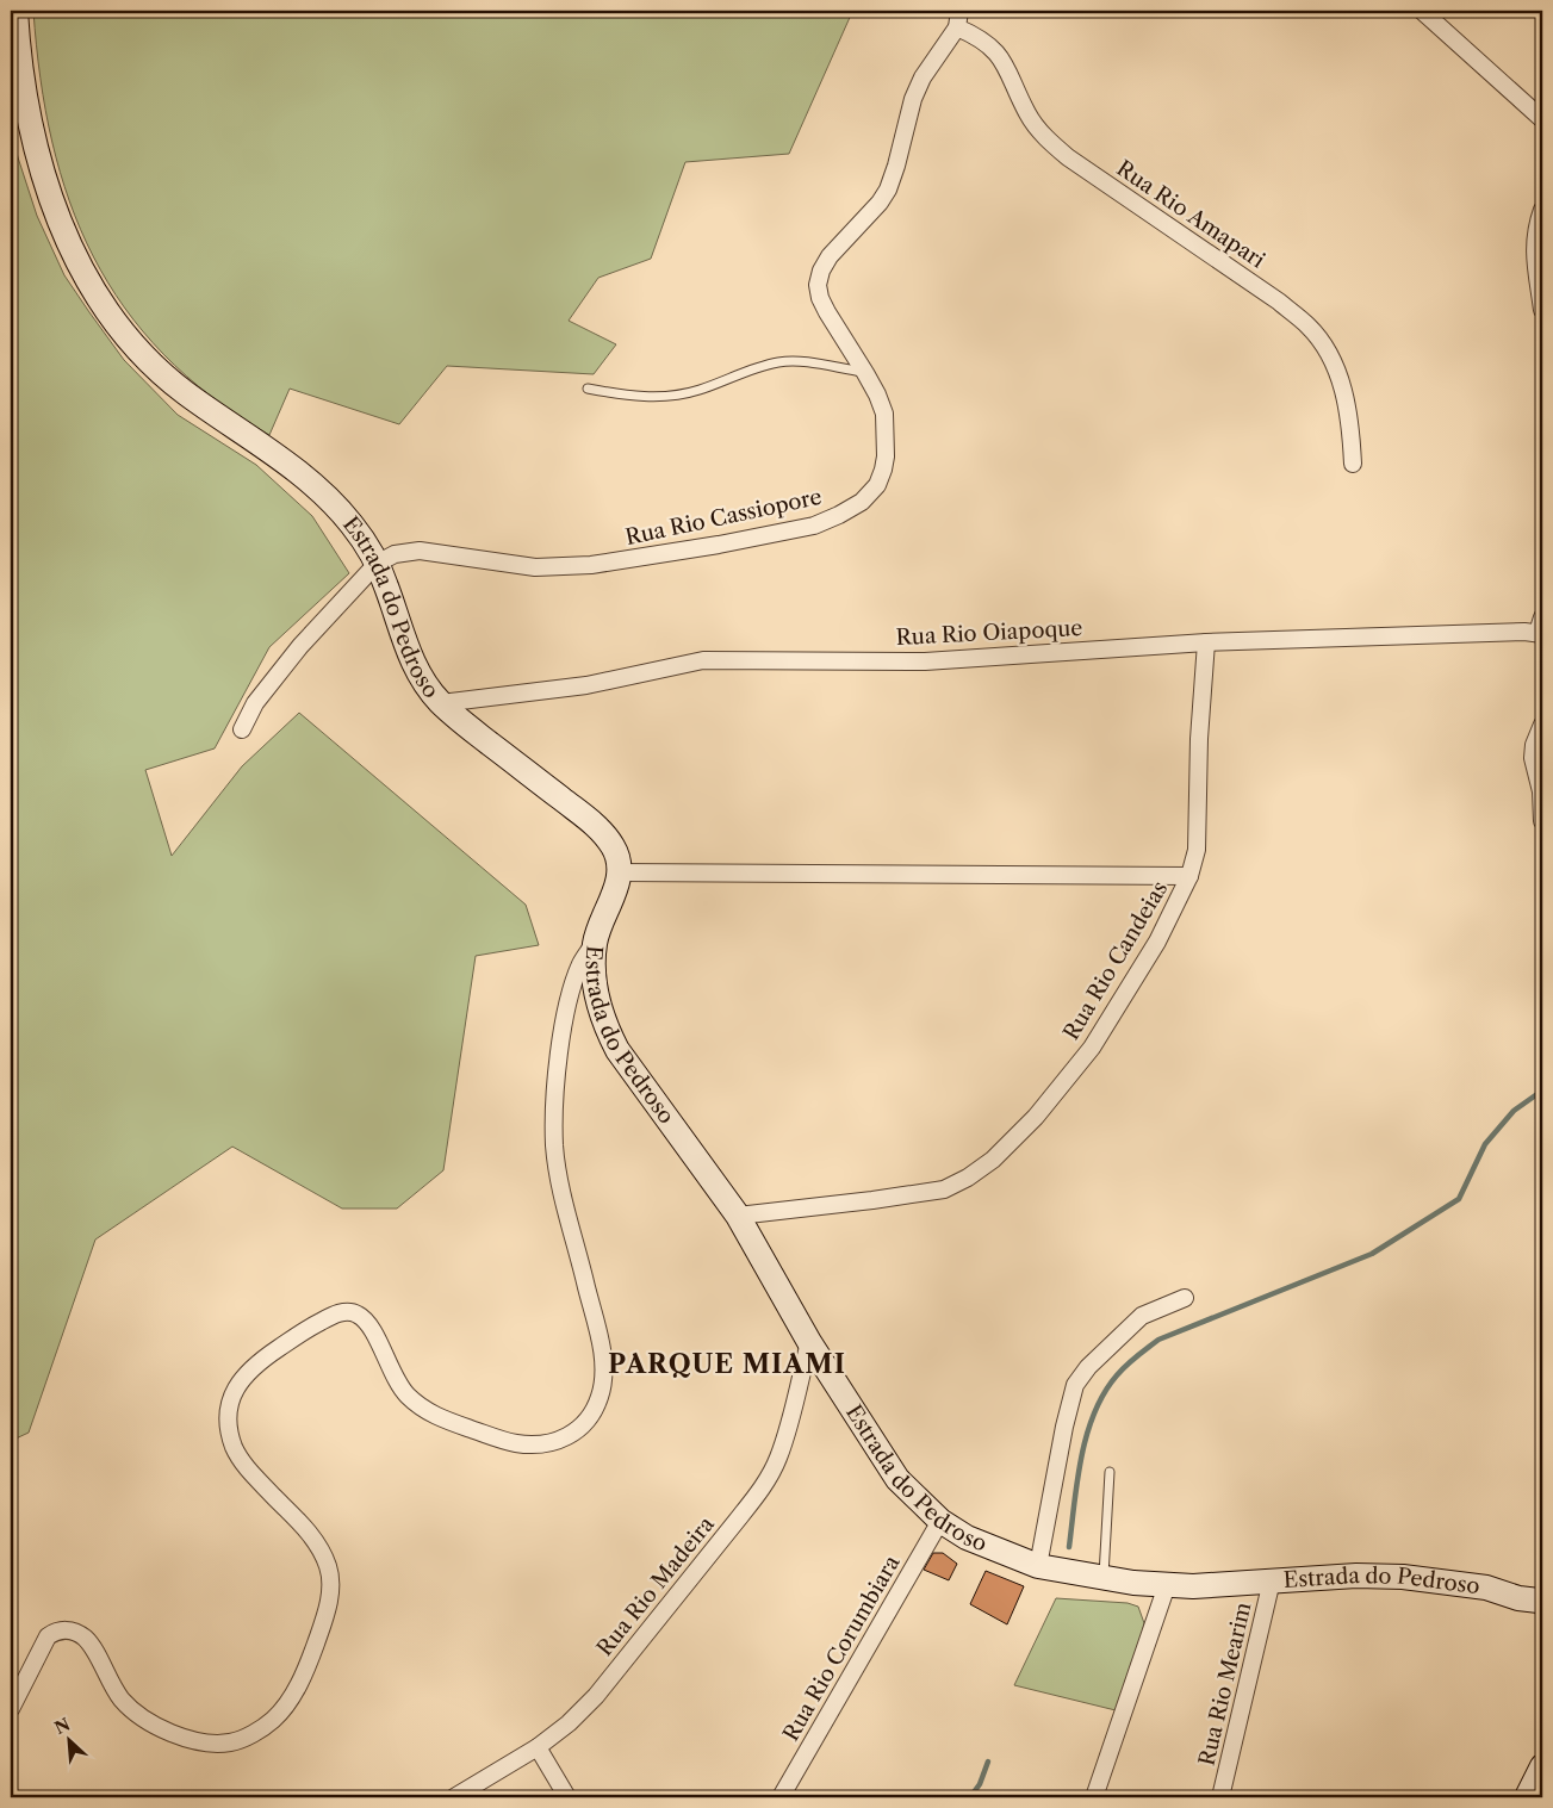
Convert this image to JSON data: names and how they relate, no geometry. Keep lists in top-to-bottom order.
{
  "streets": {
    "main road": ["Estrada do Pedroso"],
    "street": [
      "Rua Rio Amapari",
      "Rua Rio Cassiopore",
      "Rua Rio Oiapoque",
      "Rua Rio Candeias",
      "Rua Rio Madeira",
      "Rua Rio Corumbiara",
      "Rua Rio Mearim"
    ]
  },
  "crossings": [
    ["Rua Rio Amapari", "Rua Rio Cassiopore"],
    ["Rua Rio Cassiopore", "Estrada do Pedroso"],
    ["Estrada do Pedroso", "Rua Rio Oiapoque"],
    ["Estrada do Pedroso", "Rua Rio Candeias"],
    ["Estrada do Pedroso", "Rua Rio Madeira"],
    ["Estrada do Pedroso", "Rua Rio Corumbiara"],
    ["Estrada do Pedroso", "Rua Rio Mearim"]
  ],
  "districts": ["PARQUE MIAMI"],
  "north": "top left"
}
